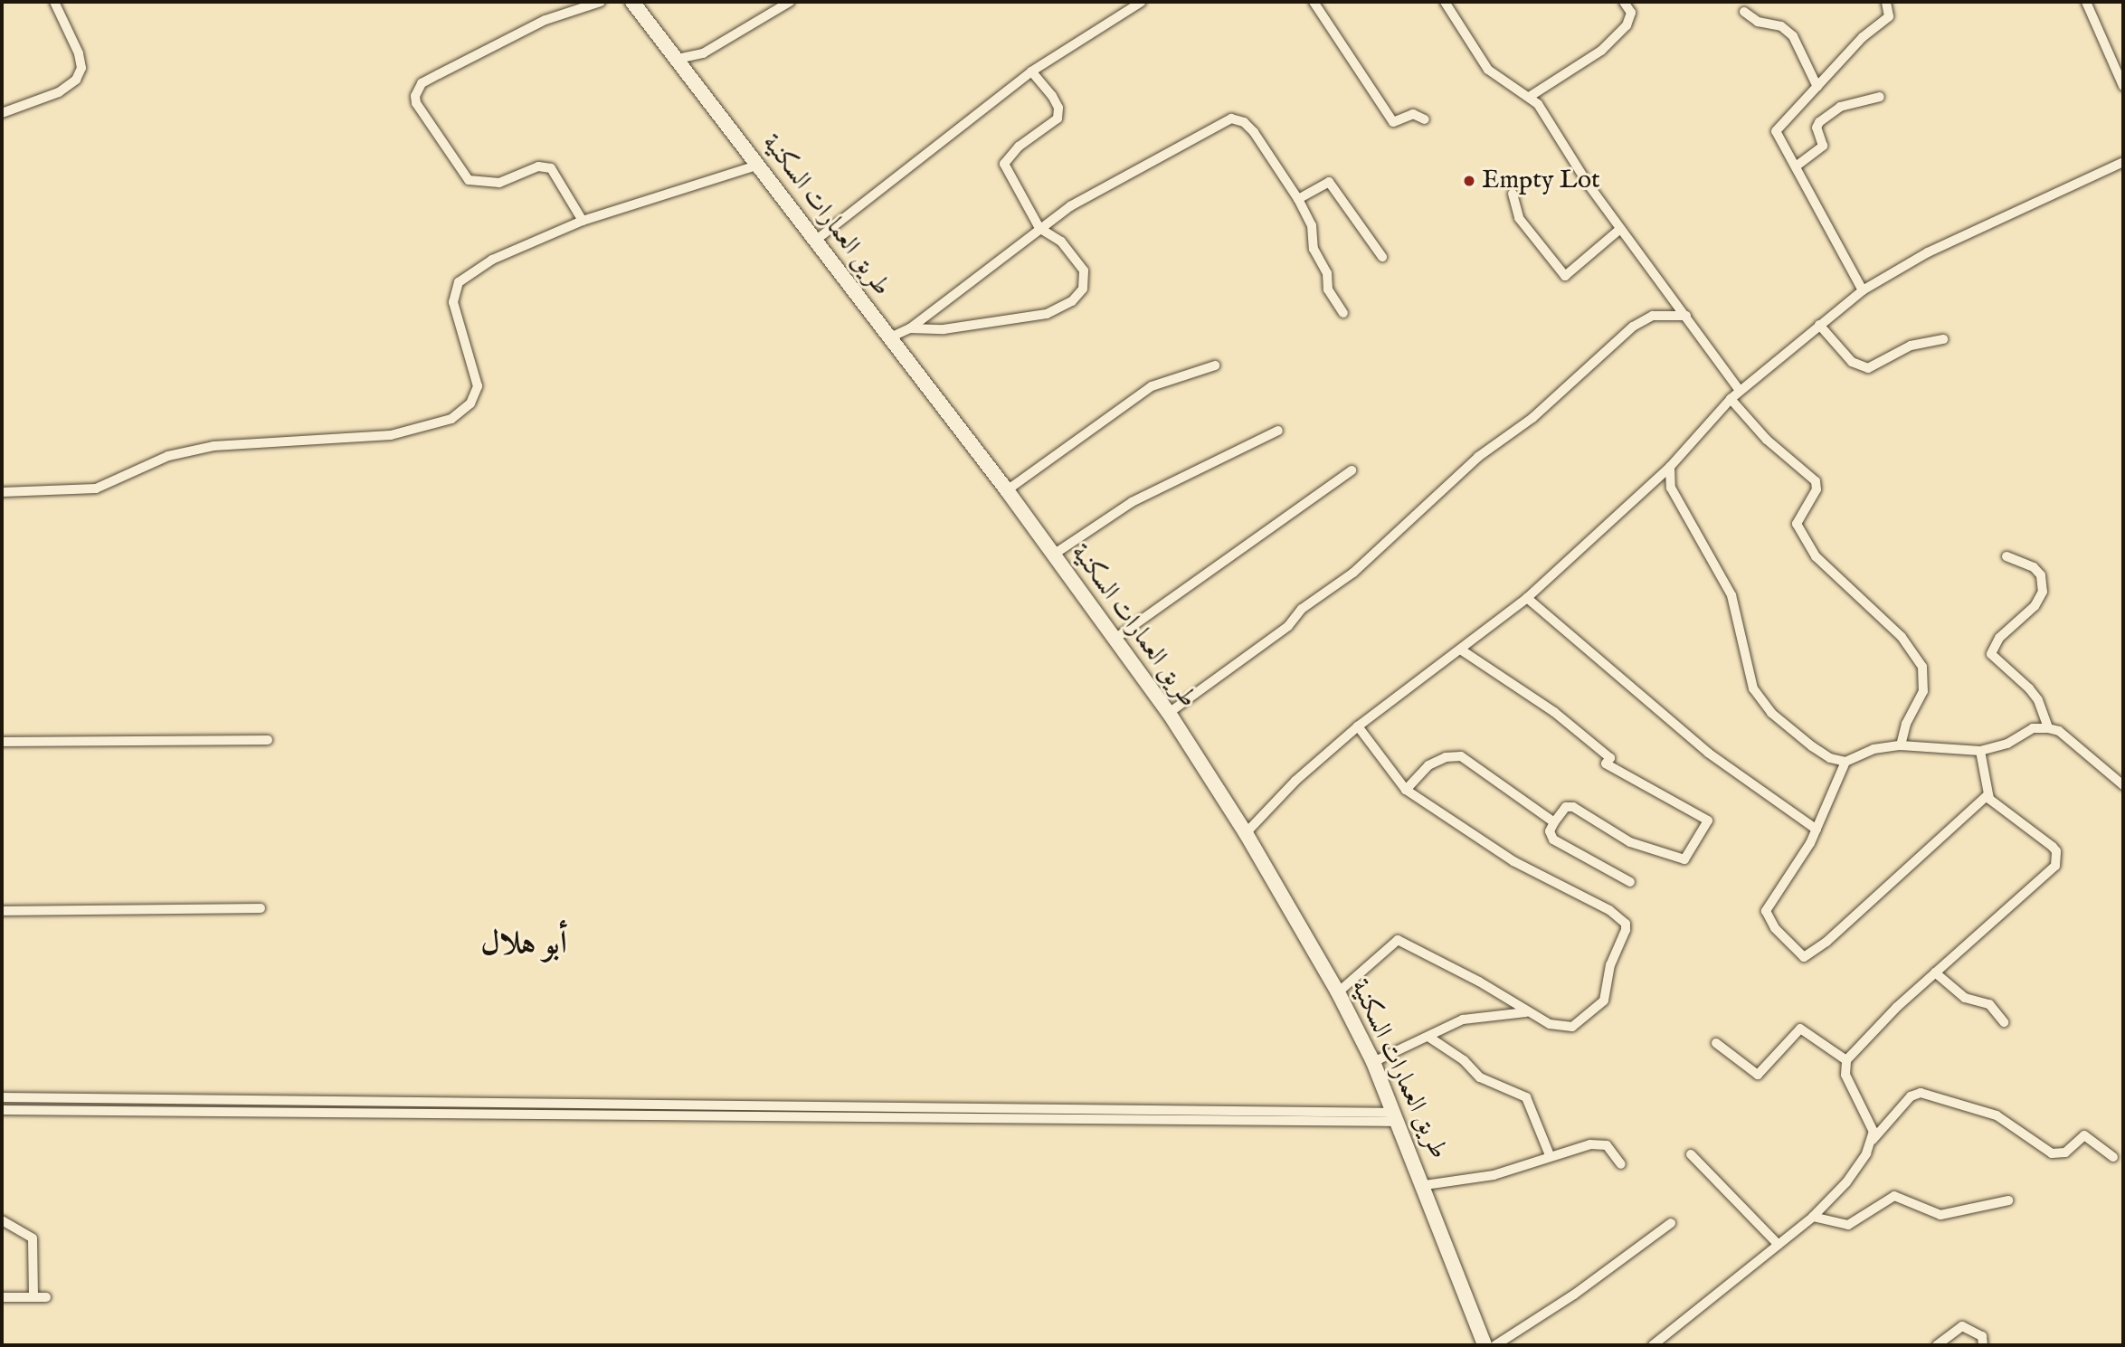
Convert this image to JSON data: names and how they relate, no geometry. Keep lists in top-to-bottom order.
{
  "streets": {
    "main road": ["طريق العمارات السكنية"]
  },
  "districts": ["أبو هلال"],
  "places": ["Empty Lot"]
}
